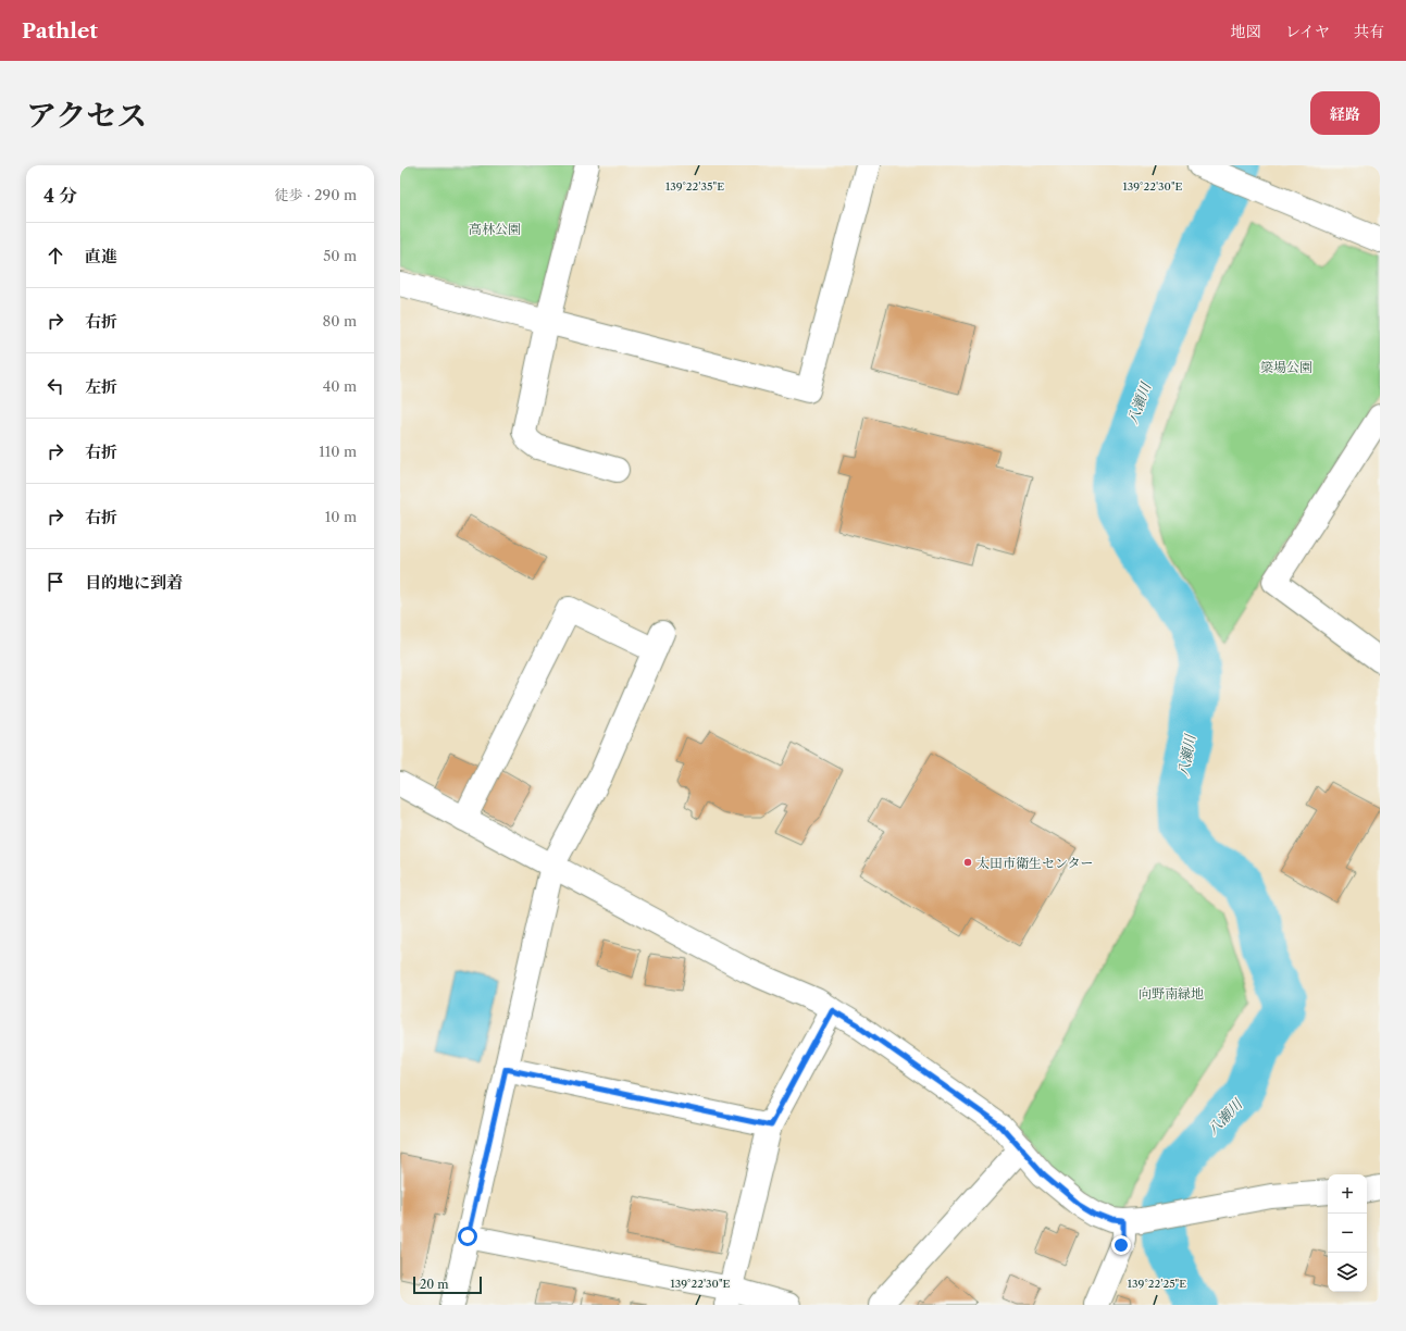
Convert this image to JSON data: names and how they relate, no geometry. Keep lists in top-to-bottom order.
{
  "water": ["八瀬川"],
  "parks": ["高林公園", "簗場公園", "向野南緑地"],
  "places": ["太田市衛生センター"],
  "scale_bar": "20 m",
  "page": {
    "header": "Pathlet",
    "nav": ["地図", "レイヤ", "共有"],
    "title": "アクセス",
    "buttons": "経路",
    "heading": ["4 分", "徒歩 · 290 m"],
    "list": [
      ["直進", "50 m"],
      ["右折", "80 m"],
      ["左折", "40 m"],
      ["右折", "110 m"],
      ["右折", "10 m"],
      "目的地に到着"
    ],
    "map_buttons": ["+", "−"],
    "scale": "20 m"
  },
  "coordinates": ["139°22'35\"E", "139°22'30\"E", "139°22'25\"E"]
}
